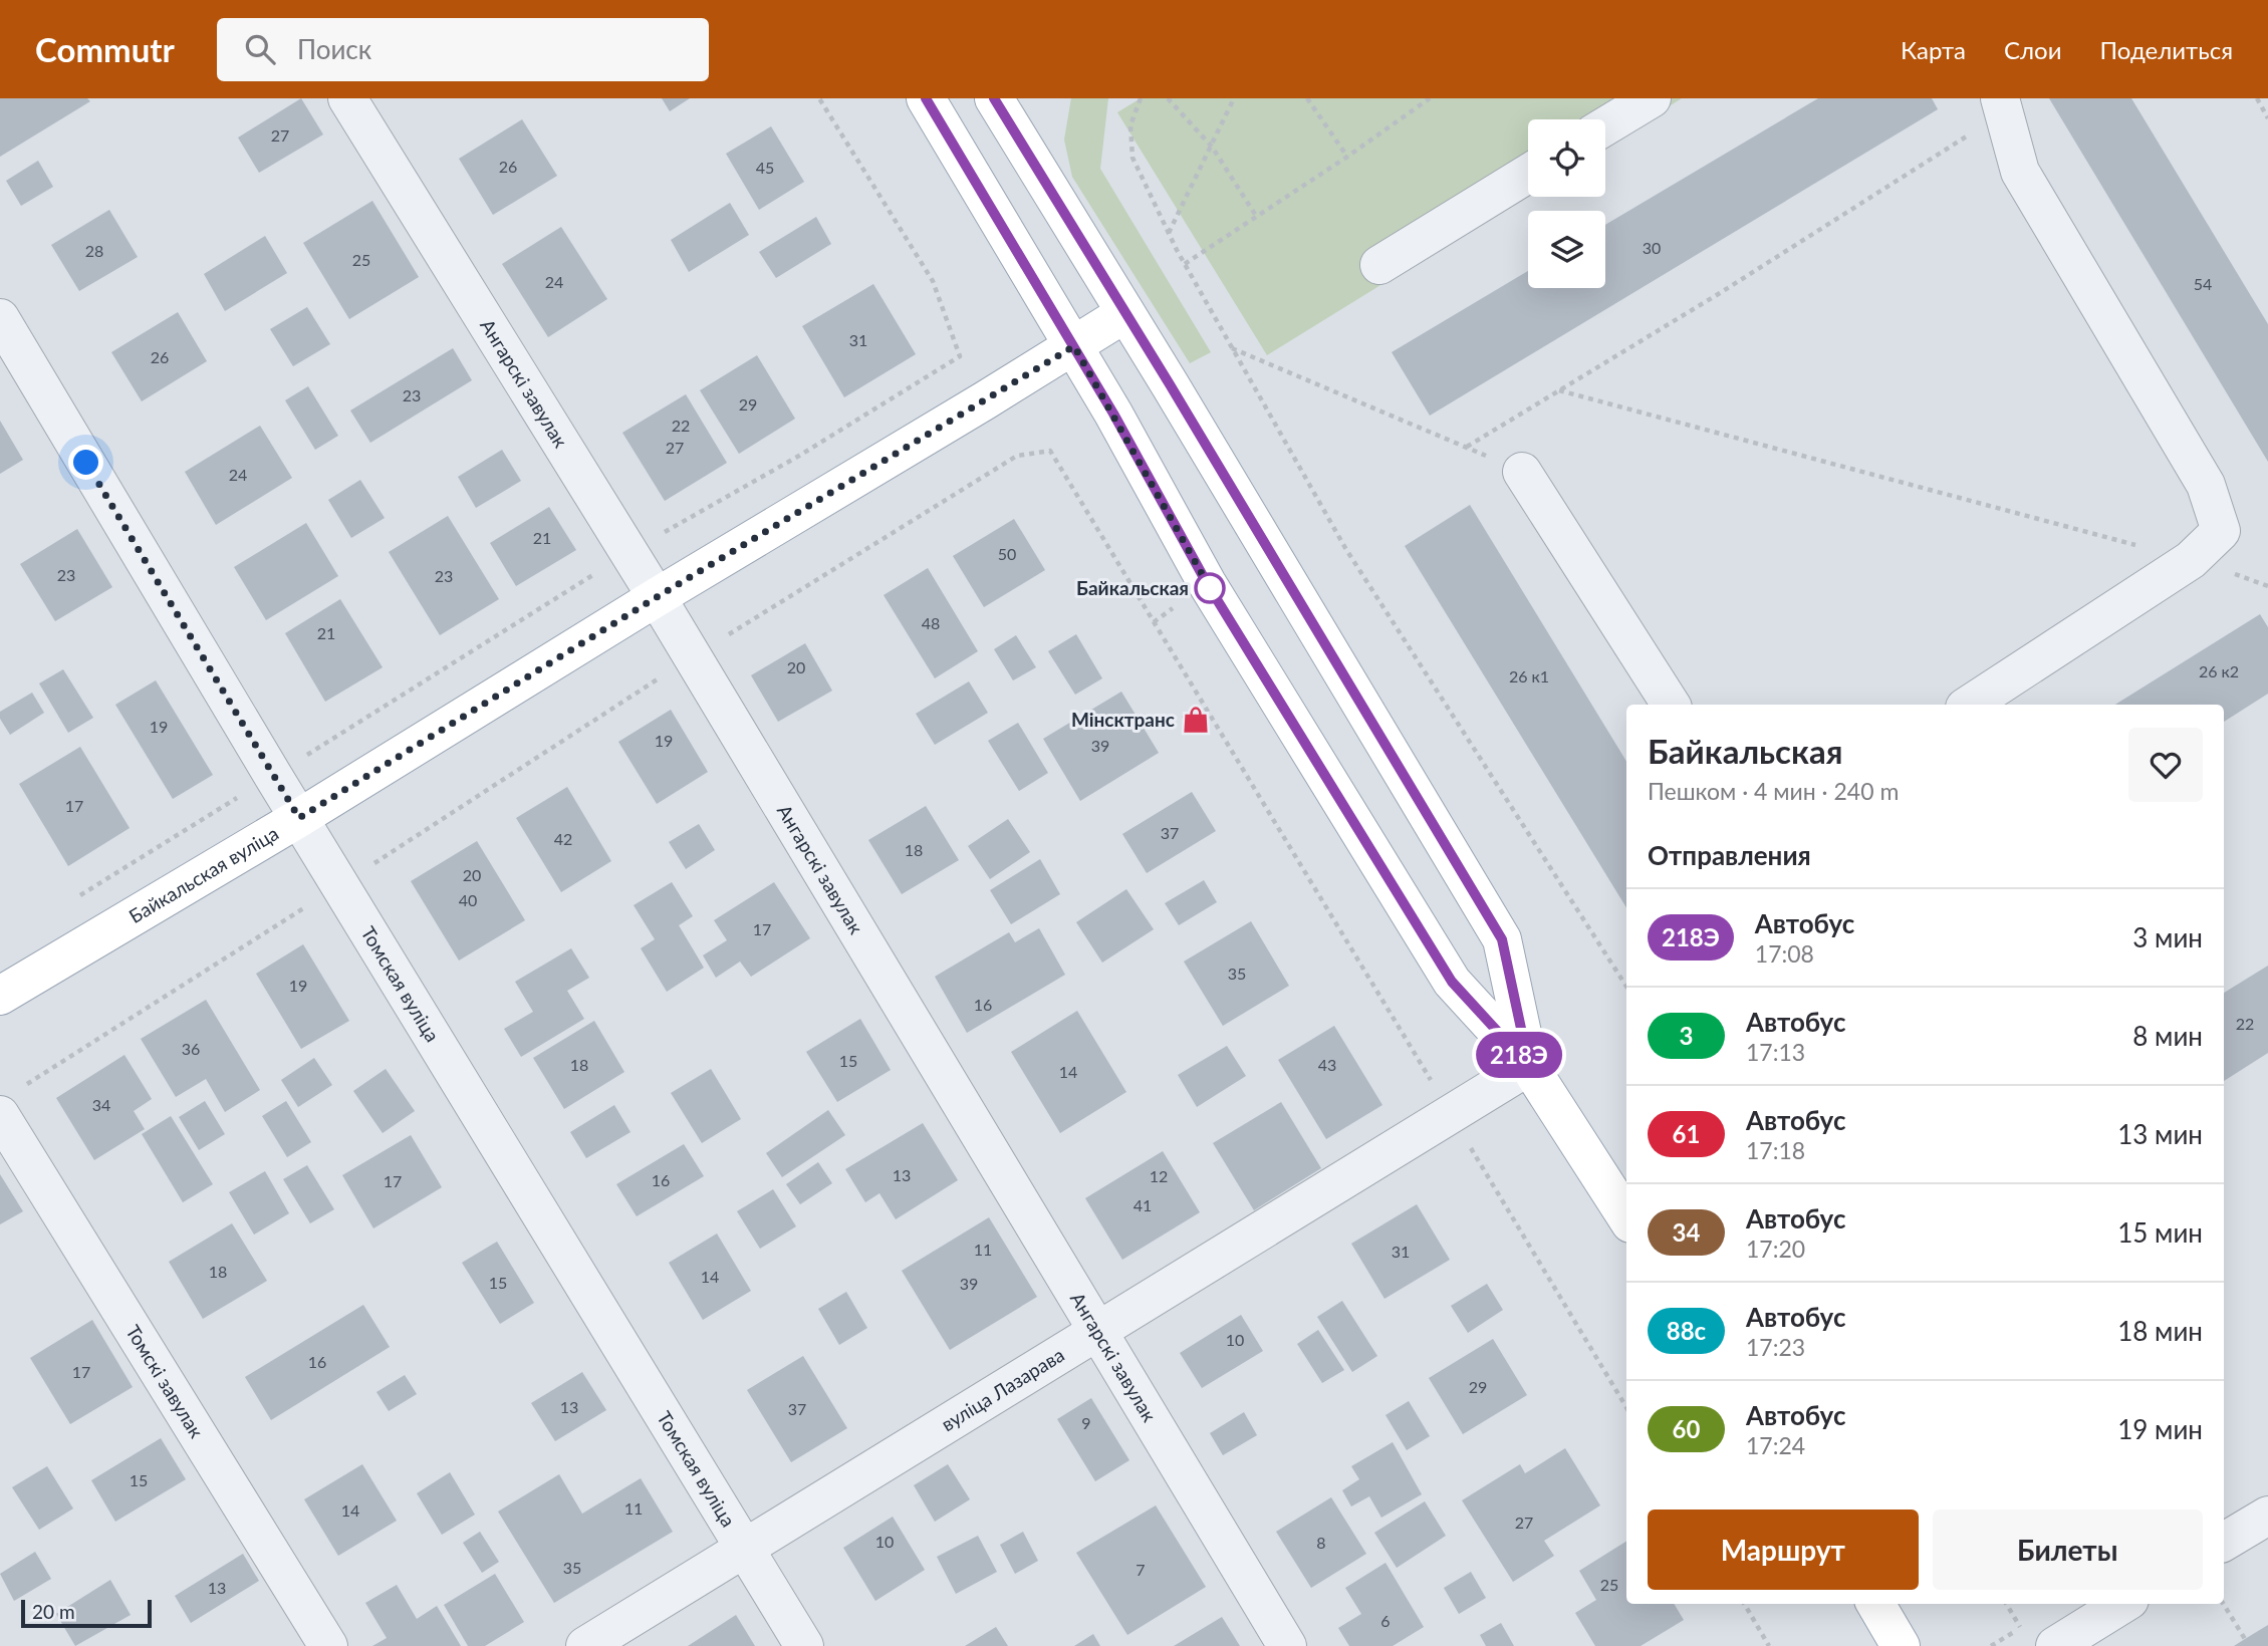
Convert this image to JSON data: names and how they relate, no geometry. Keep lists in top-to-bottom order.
{
  "streets": {
    "main road": ["Байкальская вуліца"],
    "street": [
      "Ангарскі завулак",
      "Томская вуліца",
      "Томскі завулак",
      "вуліца Лазарава"
    ]
  },
  "crossings": [
    ["Ангарскі завулак", "Байкальская вуліца"],
    ["Ангарскі завулак", "вуліца Лазарава"],
    ["Байкальская вуліца", "Томская вуліца"],
    ["Томская вуліца", "вуліца Лазарава"]
  ],
  "places": {
    "other": ["Байкальская"],
    "shop": ["Мінсктранс"]
  },
  "lines": ["bus line 218Э"],
  "house_numbers": [
    "27",
    "26",
    "45",
    "30",
    "28",
    "25",
    "24",
    "54",
    "31",
    "26",
    "23",
    "29",
    "22",
    "27",
    "24",
    "21",
    "50",
    "23",
    "23",
    "48",
    "21",
    "20",
    "26 к2",
    "26 к1",
    "19",
    "19",
    "39",
    "17",
    "37",
    "42",
    "18",
    "20",
    "40",
    "17",
    "35",
    "19",
    "16",
    "22",
    "36",
    "15",
    "18",
    "43",
    "14",
    "34",
    "13",
    "12",
    "16",
    "17",
    "41",
    "11",
    "31",
    "18",
    "14",
    "15",
    "39",
    "10",
    "16",
    "17",
    "29",
    "13",
    "37",
    "9",
    "15",
    "11",
    "14",
    "27",
    "10",
    "8",
    "35",
    "7",
    "25",
    "13",
    "6"
  ],
  "scale_bar": "20 m",
  "page": {
    "header": "Commutr",
    "search": "Поиск",
    "nav": ["Карта", "Слои", "Поделиться"],
    "on_map": "218Э",
    "heading": [
      ["Байкальская", "Пешком · 4 мин · 240 m"],
      "Отправления"
    ],
    "list": [
      {
        "mark": "218Э",
        "name": "Автобус",
        "note": "17:08",
        "value": "3 мин"
      },
      {
        "mark": "3",
        "name": "Автобус",
        "note": "17:13",
        "value": "8 мин"
      },
      {
        "mark": "61",
        "name": "Автобус",
        "note": "17:18",
        "value": "13 мин"
      },
      {
        "mark": "34",
        "name": "Автобус",
        "note": "17:20",
        "value": "15 мин"
      },
      {
        "mark": "88с",
        "name": "Автобус",
        "note": "17:23",
        "value": "18 мин"
      },
      {
        "mark": "60",
        "name": "Автобус",
        "note": "17:24",
        "value": "19 мин"
      }
    ],
    "buttons": ["Маршрут", "Билеты"],
    "scale": "20 m"
  }
}
